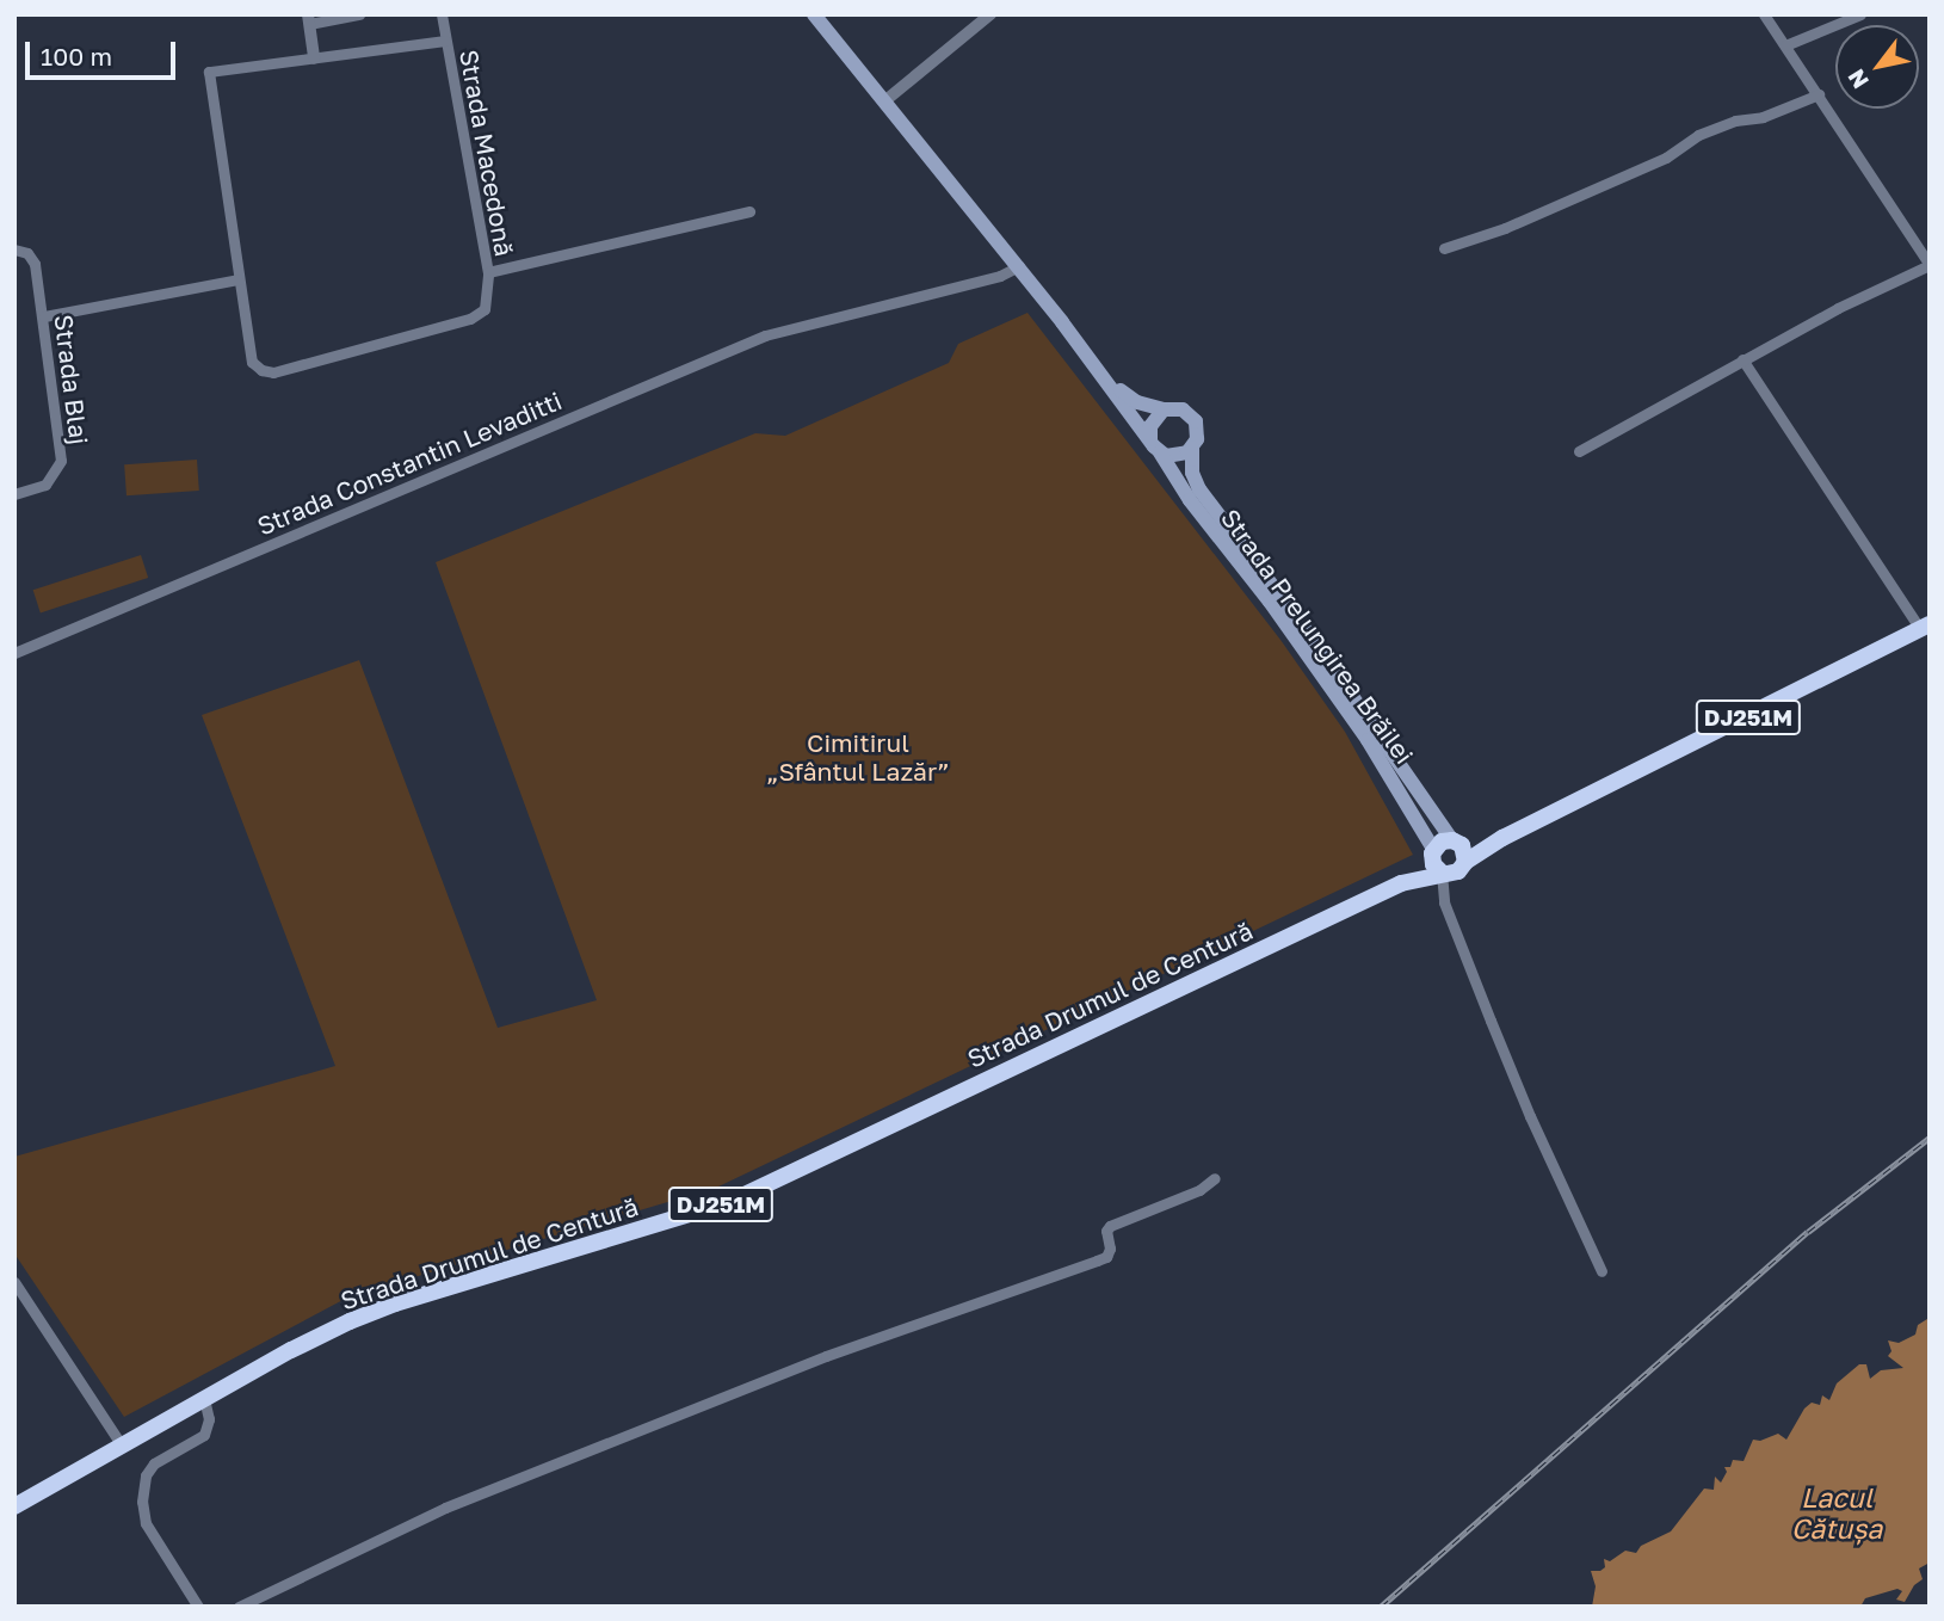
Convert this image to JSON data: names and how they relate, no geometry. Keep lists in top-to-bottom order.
{
  "streets": {
    "highway": ["DJ251M", "Strada Drumul de Centură"],
    "main road": ["Strada Prelungirea Brăilei"],
    "street": ["Strada Macedonă", "Strada Blaj", "Strada Constantin Levaditti"]
  },
  "crossings": [
    ["Strada Constantin Levaditti", "Strada Prelungirea Brăilei"]
  ],
  "water": ["Lacul Cătușa"],
  "parks": ["Cimitirul „Sfântul Lazăr”"],
  "scale_bar": "100 m",
  "north": "bottom left"
}
